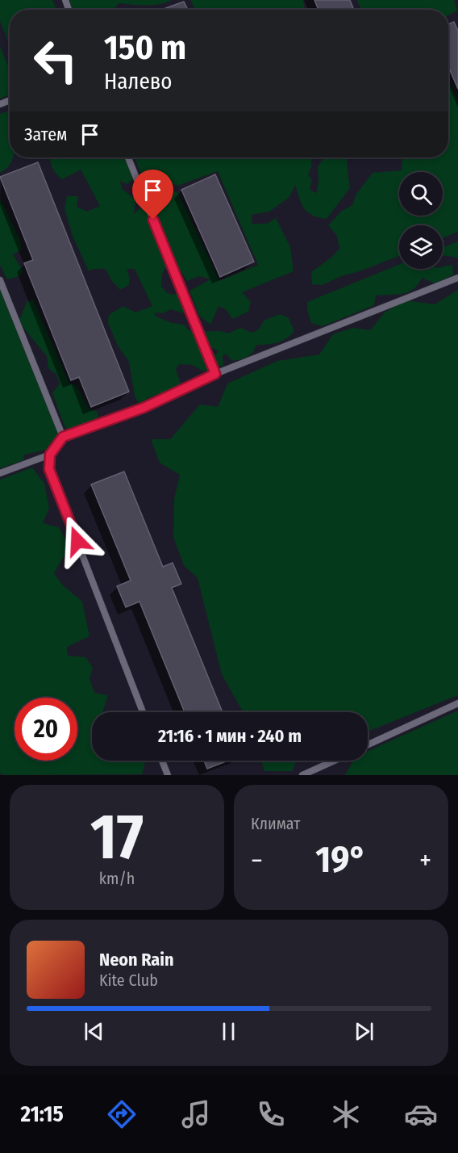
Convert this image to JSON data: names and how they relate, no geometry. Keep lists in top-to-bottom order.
{
  "page": {
    "turn": ["150 m", "Налево"],
    "then": "Затем",
    "limit": "20",
    "trip": "21:16 · 1 мин · 240 m",
    "tile": [
      ["17", "km/h"],
      "Климат"
    ],
    "heat": ["−", "19°", "+"],
    "song": ["Neon Rain", "Kite Club"],
    "tabs": "21:15"
  }
}
